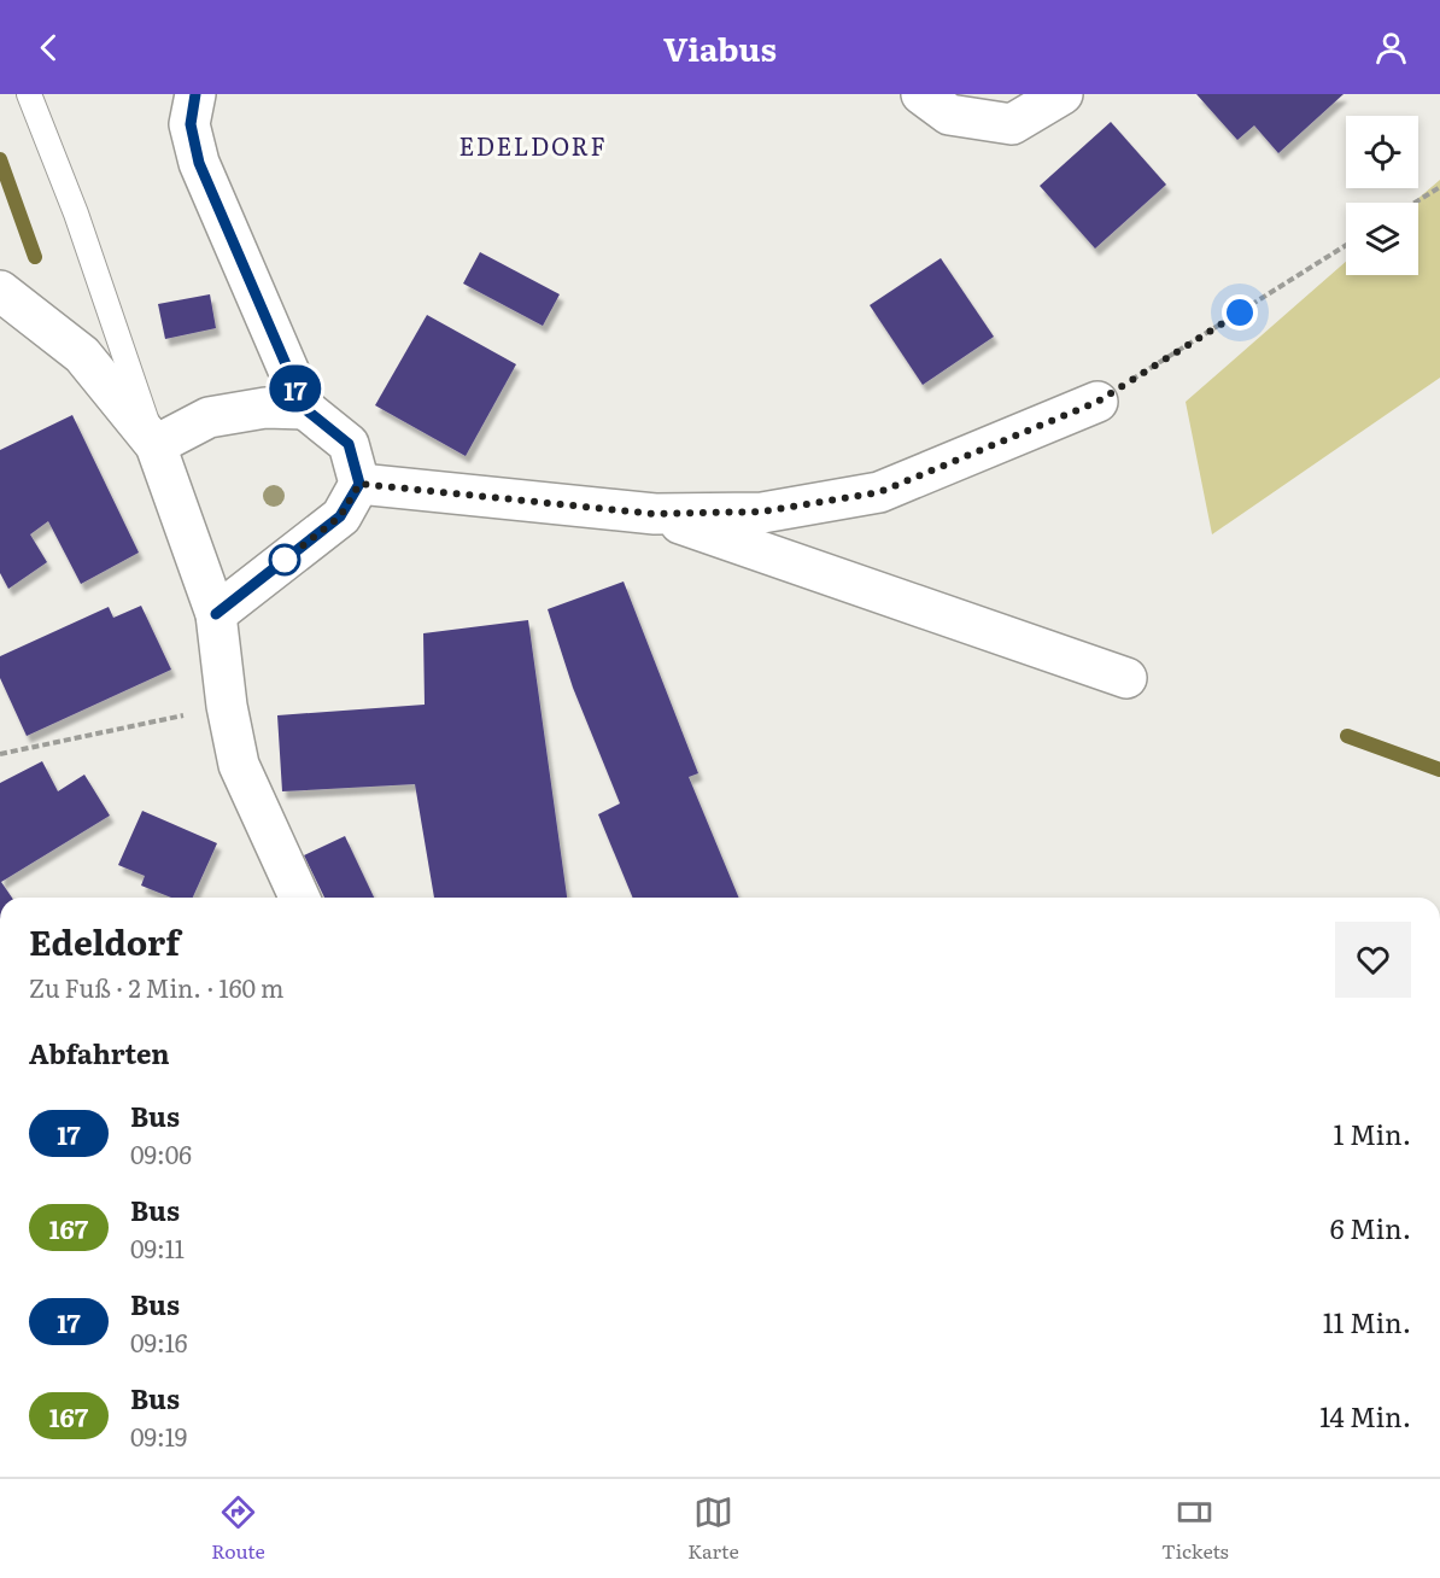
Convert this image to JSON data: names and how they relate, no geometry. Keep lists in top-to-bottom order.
{
  "districts": ["EDELDORF"],
  "lines": ["bus line 17"],
  "page": {
    "header": "Viabus",
    "on_map": "17",
    "heading": [
      ["Edeldorf", "Zu Fuß · 2 Min. · 160 m"],
      "Abfahrten"
    ],
    "list": [
      {
        "mark": "17",
        "name": "Bus",
        "note": "09:06",
        "value": "1 Min."
      },
      {
        "mark": "167",
        "name": "Bus",
        "note": "09:11",
        "value": "6 Min."
      },
      {
        "mark": "17",
        "name": "Bus",
        "note": "09:16",
        "value": "11 Min."
      },
      {
        "mark": "167",
        "name": "Bus",
        "note": "09:19",
        "value": "14 Min."
      }
    ],
    "tabs": ["Route", "Karte", "Tickets"]
  }
}
